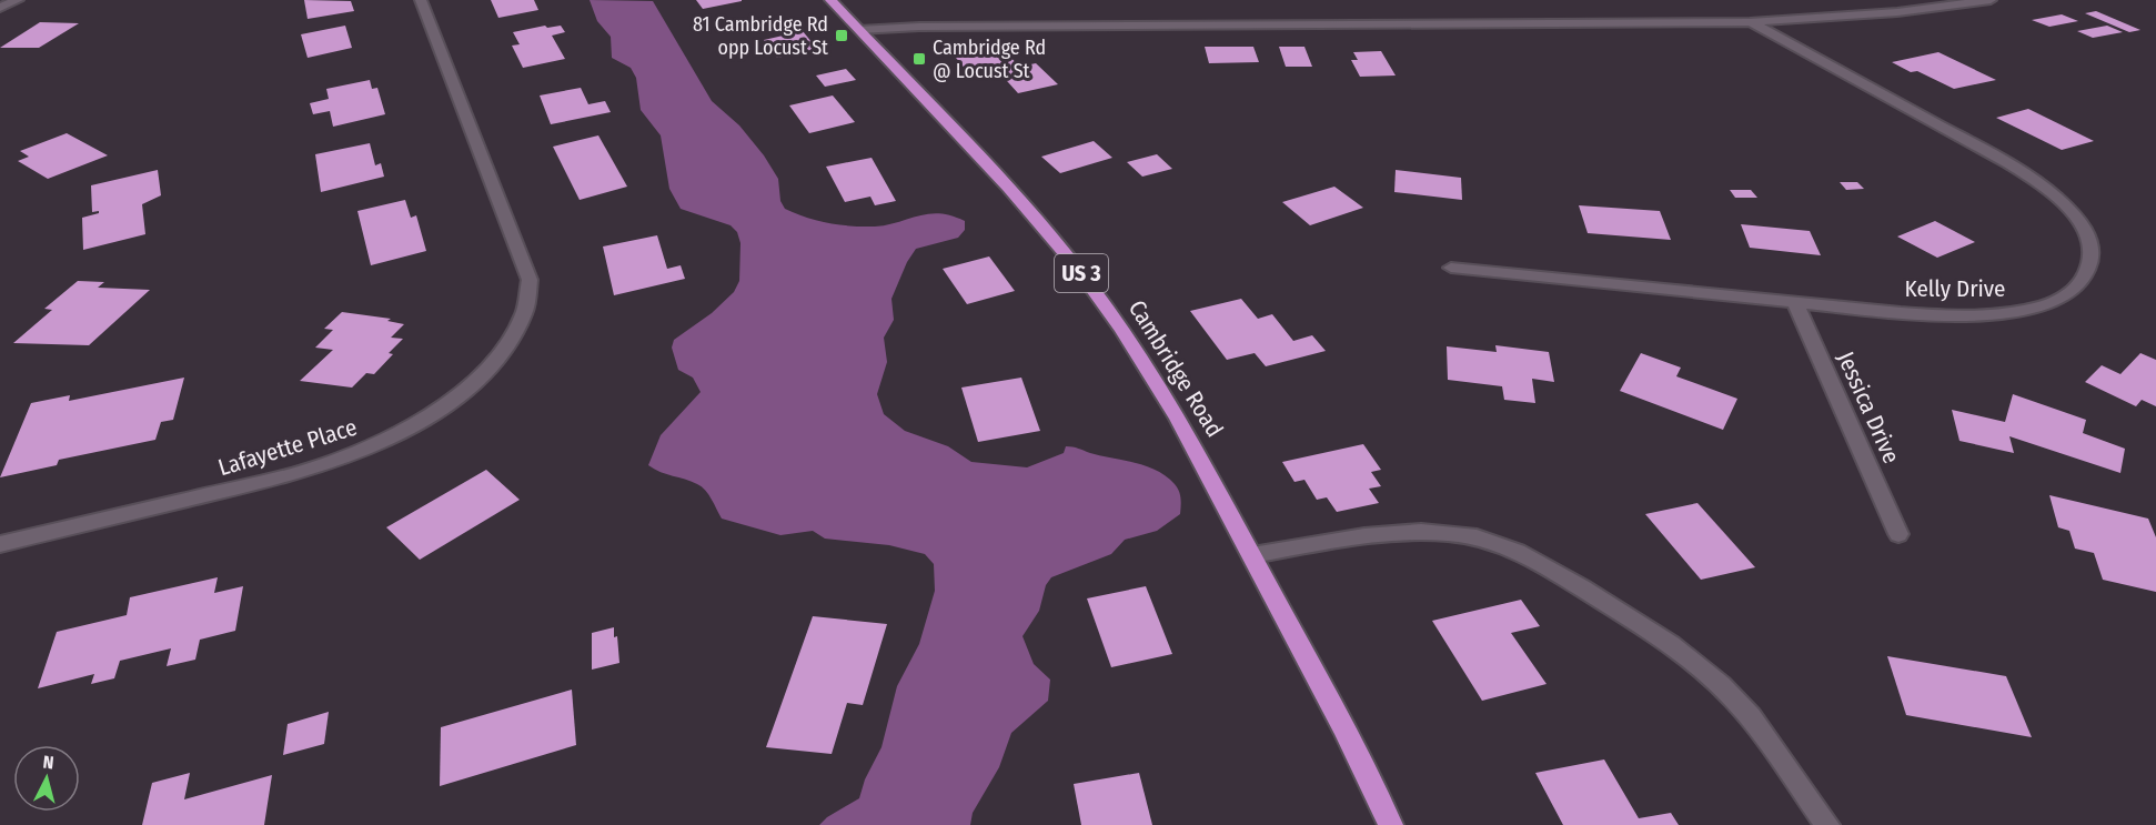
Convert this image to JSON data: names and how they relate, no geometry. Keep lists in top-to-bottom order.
{
  "streets": {
    "highway": ["US 3", "Cambridge Road"],
    "street": ["Kelly Drive", "Jessica Drive", "Lafayette Place"]
  },
  "crossings": [
    ["Kelly Drive", "Jessica Drive"]
  ],
  "places": {
    "transit": ["81 Cambridge Rd opp Locust St", "Cambridge Rd @ Locust St"]
  },
  "north": "top"
}
